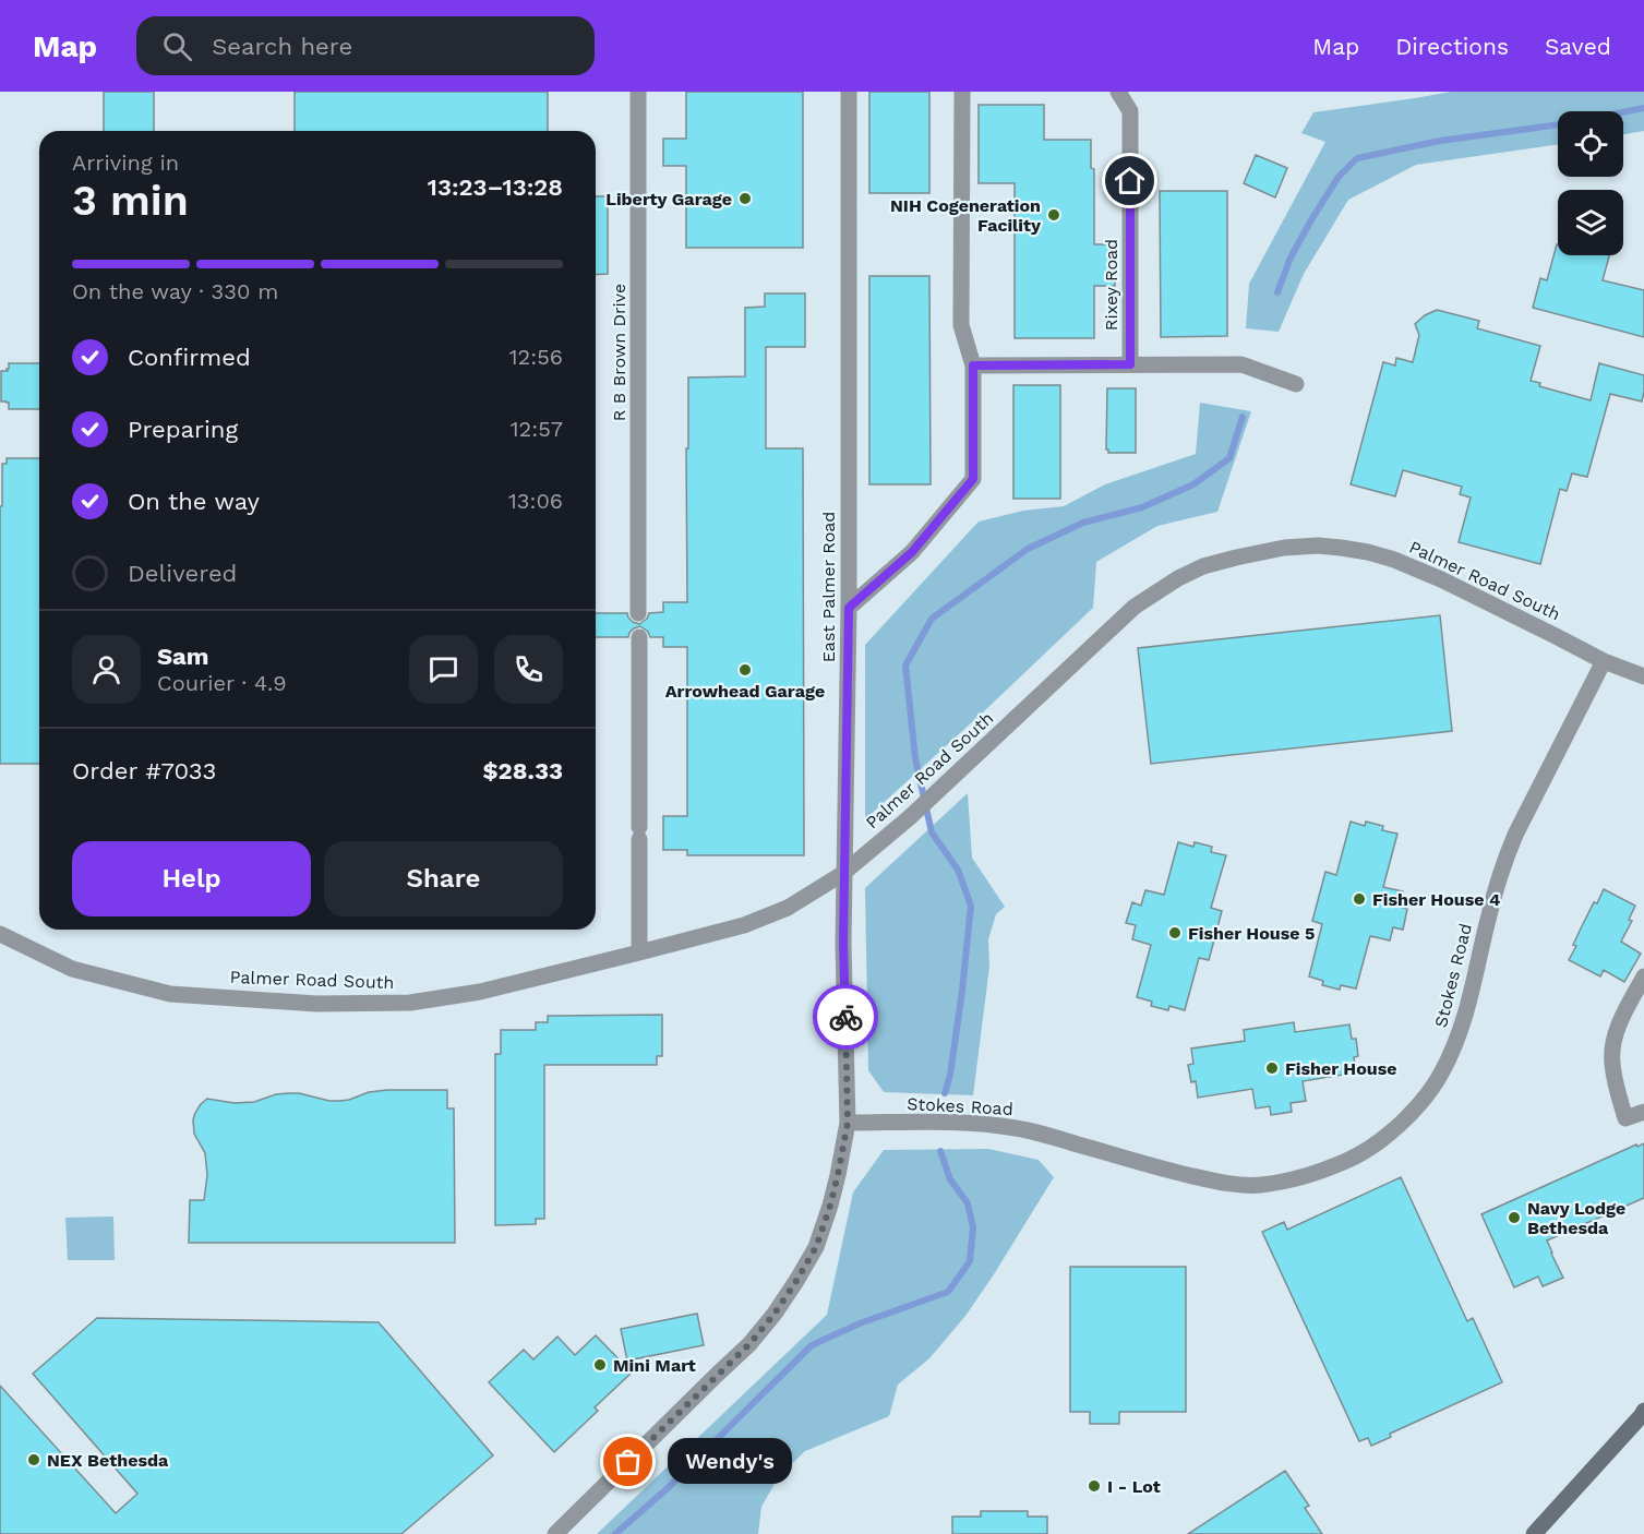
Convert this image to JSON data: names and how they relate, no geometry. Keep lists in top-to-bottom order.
{
  "streets": {
    "street": [
      "Rixey Road",
      "R B Brown Drive",
      "Palmer Road South",
      "East Palmer Road",
      "Stokes Road"
    ]
  },
  "crossings": [
    ["Palmer Road South", "Stokes Road"],
    ["East Palmer Road", "Stokes Road"]
  ],
  "places": [
    "Liberty Garage",
    "NIH Cogeneration Facility",
    "Arrowhead Garage",
    "Fisher House 4",
    "Fisher House 5",
    "Fisher House",
    "Navy Lodge Bethesda",
    "Mini Mart",
    "NEX Bethesda",
    "Wendy's",
    "I - Lot"
  ],
  "page": {
    "header": "Map",
    "search": "Search here",
    "nav": ["Map", "Directions", "Saved"],
    "heading": ["3 min", "Arriving in", "13:23–13:28"],
    "panel": [
      "Sam",
      "Courier · 4.9",
      "Order #7033",
      "$28.33"
    ],
    "bar": "On the way · 330 m",
    "list": [
      ["Confirmed", "12:56"],
      ["Preparing", "12:57"],
      ["On the way", "13:06"],
      "Delivered"
    ],
    "buttons": ["Help", "Share"],
    "bubble": "Wendy's"
  }
}
